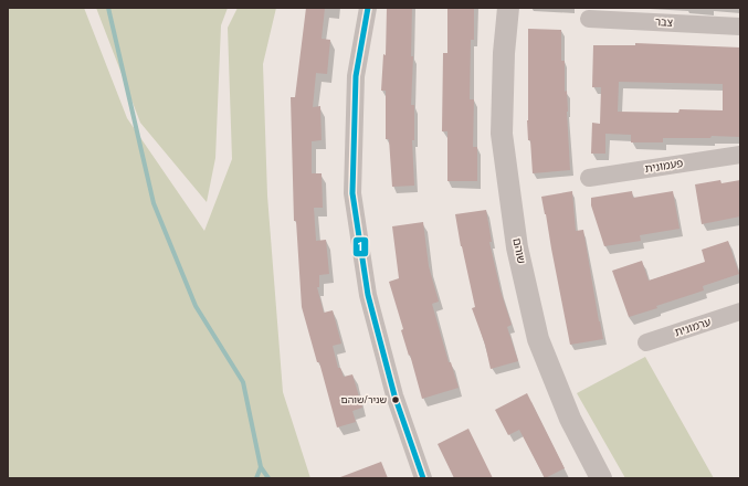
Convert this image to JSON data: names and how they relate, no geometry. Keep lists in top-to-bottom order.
{
  "streets": {
    "street": [
      "צבר",
      "פעמונית",
      "שוהם",
      "ערמונית"
    ]
  },
  "places": ["שניר/שוהם"],
  "lines": ["transit line 1"]
}
